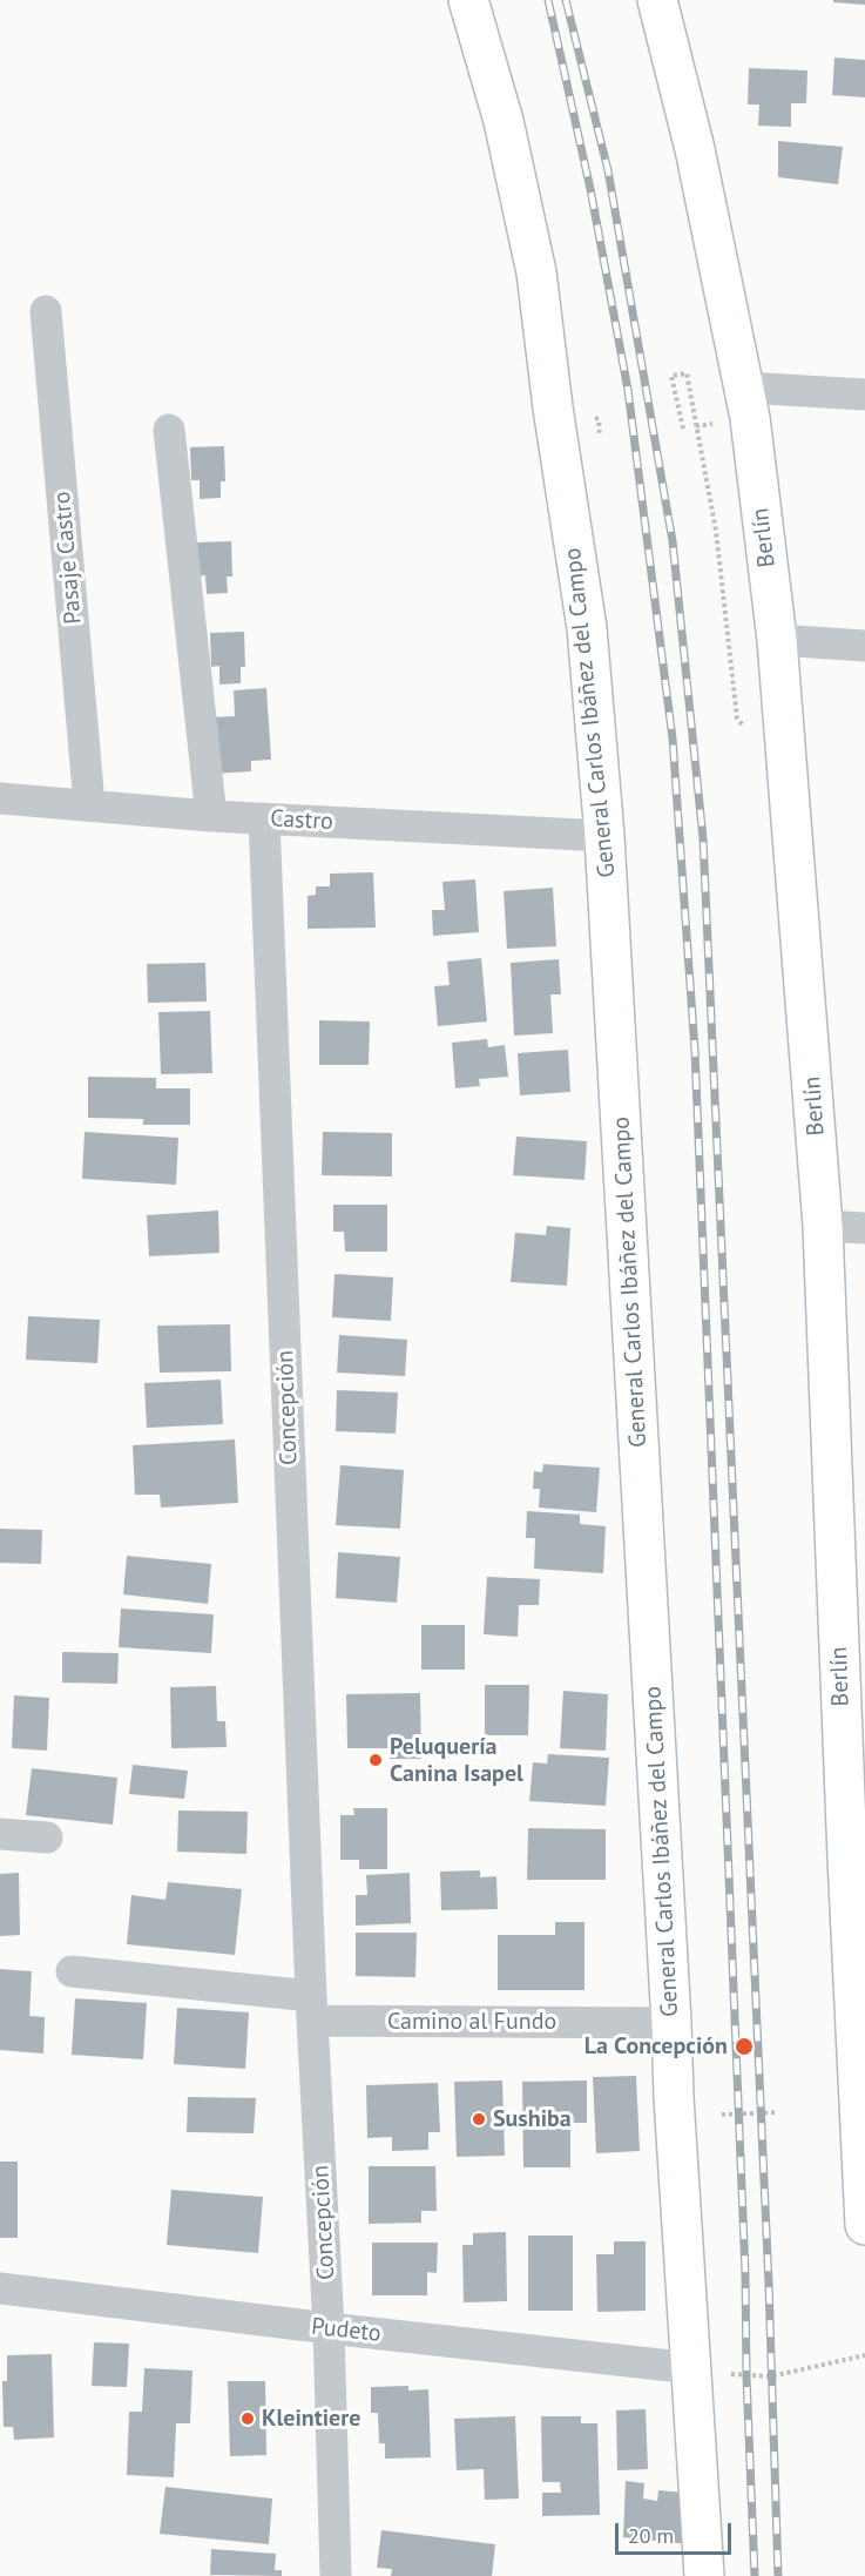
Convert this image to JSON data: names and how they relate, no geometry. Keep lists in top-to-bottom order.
{
  "streets": {
    "street": [
      "Berlín",
      "Pasaje Castro",
      "General Carlos Ibáñez del Campo",
      "Castro",
      "Concepción",
      "Camino al Fundo",
      "Pudeto"
    ]
  },
  "crossings": [
    ["Pasaje Castro", "Castro"],
    ["General Carlos Ibáñez del Campo", "Castro"],
    ["General Carlos Ibáñez del Campo", "Camino al Fundo"],
    ["General Carlos Ibáñez del Campo", "Pudeto"],
    ["Castro", "Concepción"],
    ["Concepción", "Camino al Fundo"],
    ["Concepción", "Pudeto"]
  ],
  "places": [
    "Peluquería Canina Isapel",
    "La Concepción",
    "Sushiba",
    "Kleintiere"
  ],
  "scale_bar": "20 m"
}
